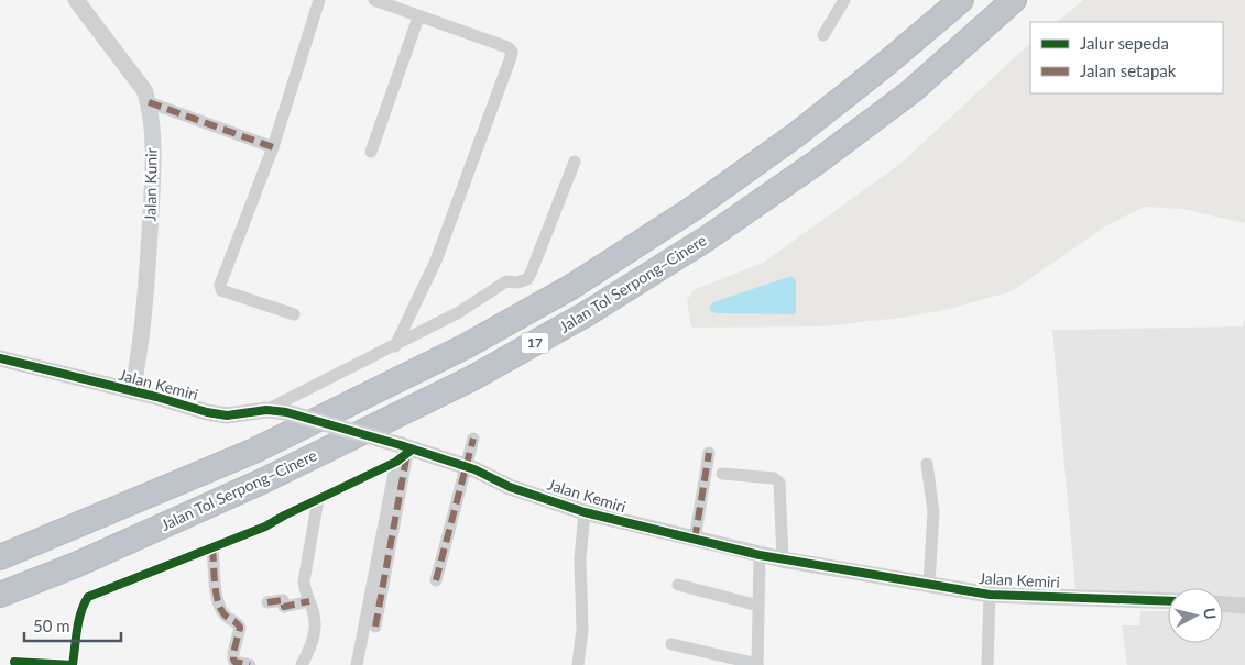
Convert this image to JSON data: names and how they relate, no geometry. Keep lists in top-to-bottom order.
{
  "streets": {
    "highway": ["Jalan Tol Serpong–Cinere", "17"],
    "street": ["Jalan Kunir", "Jalan Kemiri"]
  },
  "crossings": [
    ["Jalan Kunir", "Jalan Kemiri"]
  ],
  "legend": ["Jalur sepeda", "Jalan setapak"],
  "scale_bar": "50 m",
  "north": "right"
}
